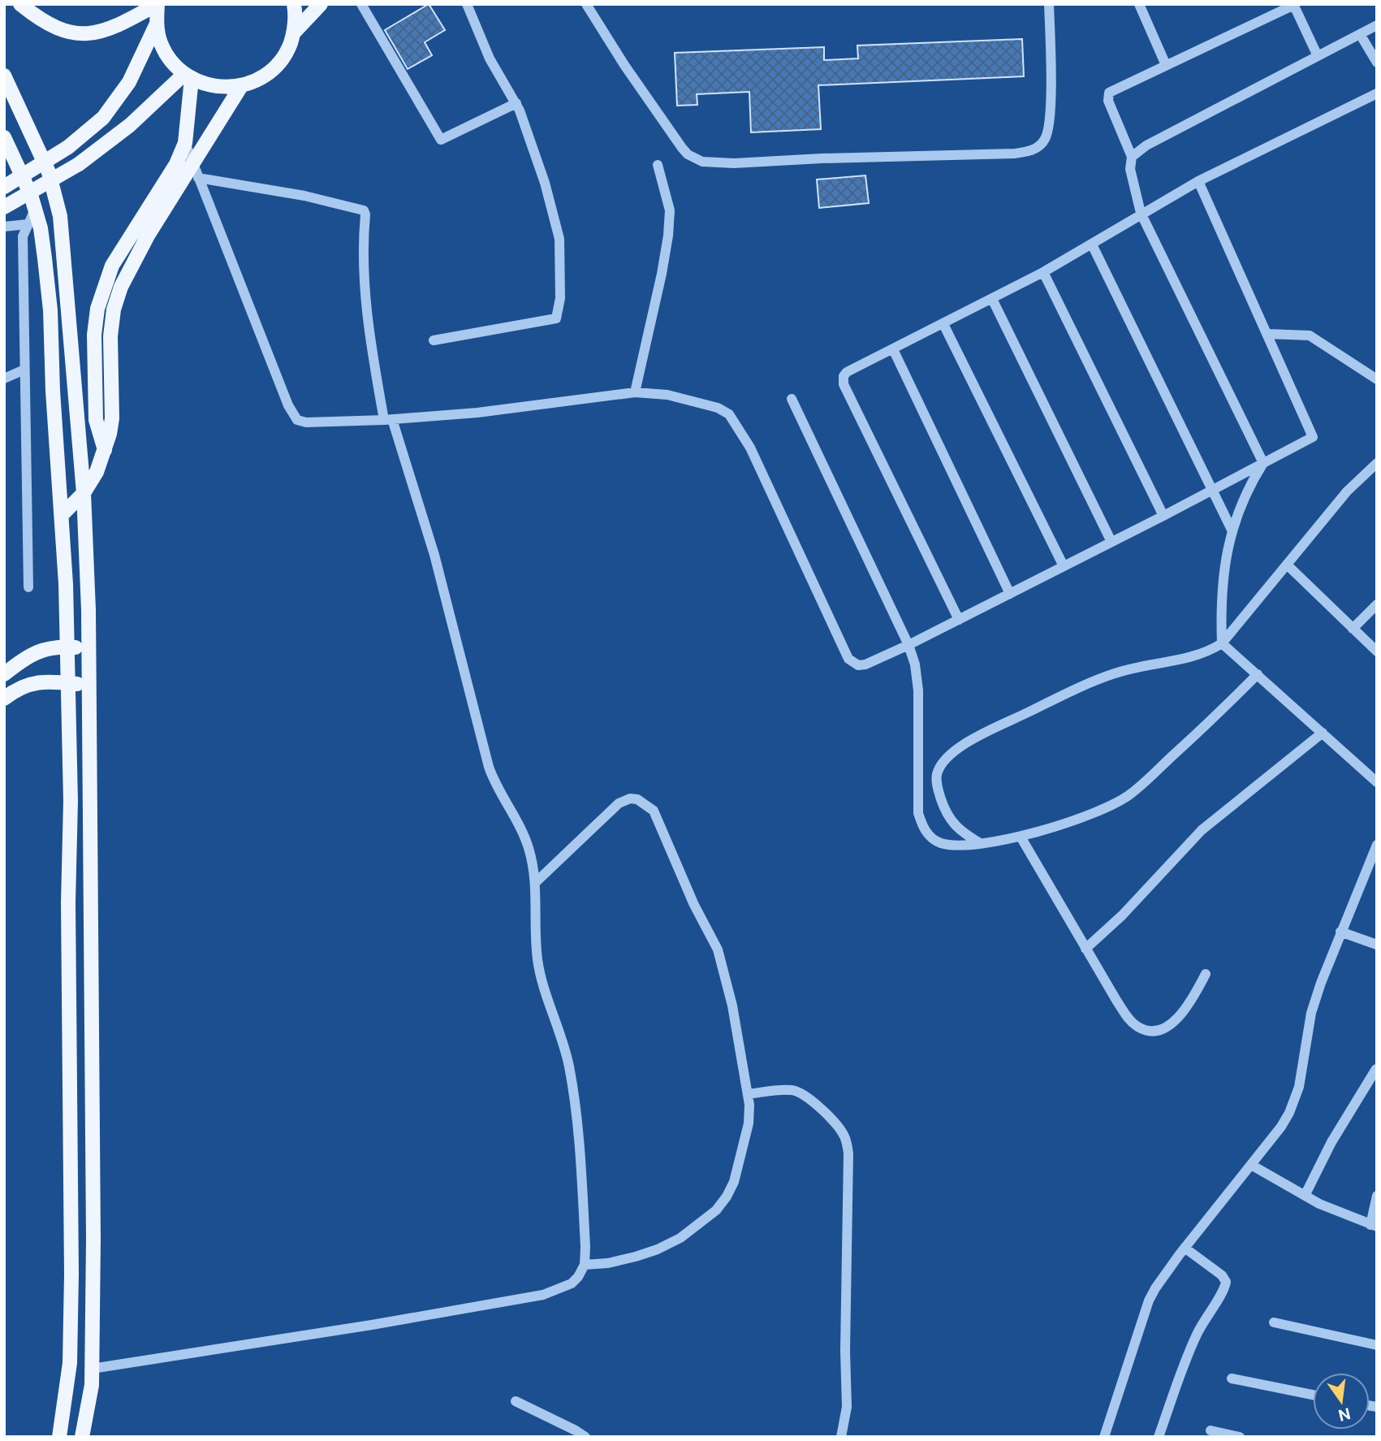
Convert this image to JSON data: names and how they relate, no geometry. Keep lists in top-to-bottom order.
{
  "north": "bottom"
}
